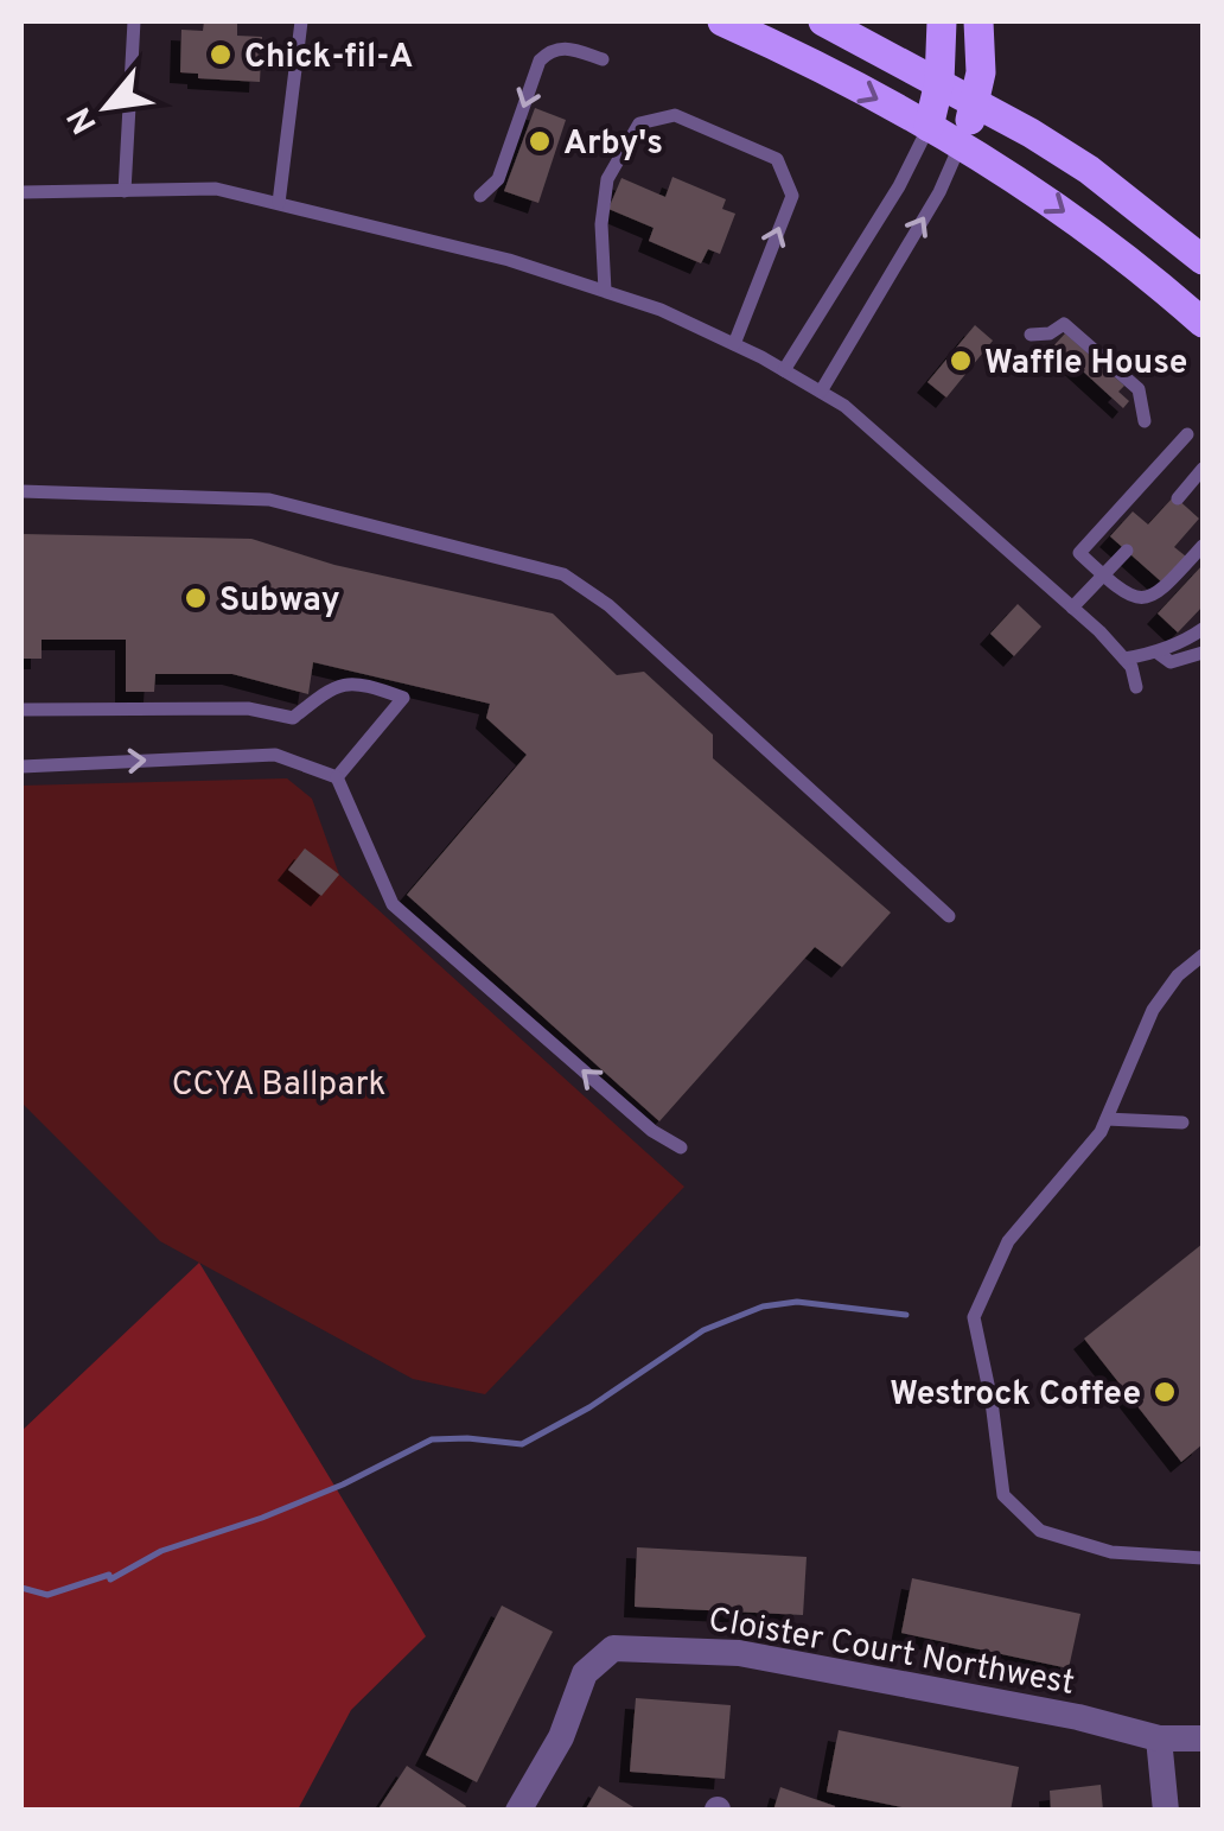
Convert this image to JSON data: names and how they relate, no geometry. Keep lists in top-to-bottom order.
{
  "streets": {
    "street": ["Cloister Court Northwest"]
  },
  "parks": ["CCYA Ballpark"],
  "places": [
    "Chick-fil-A",
    "Arby's",
    "Waffle House",
    "Subway",
    "Westrock Coffee"
  ],
  "north": "bottom left"
}
